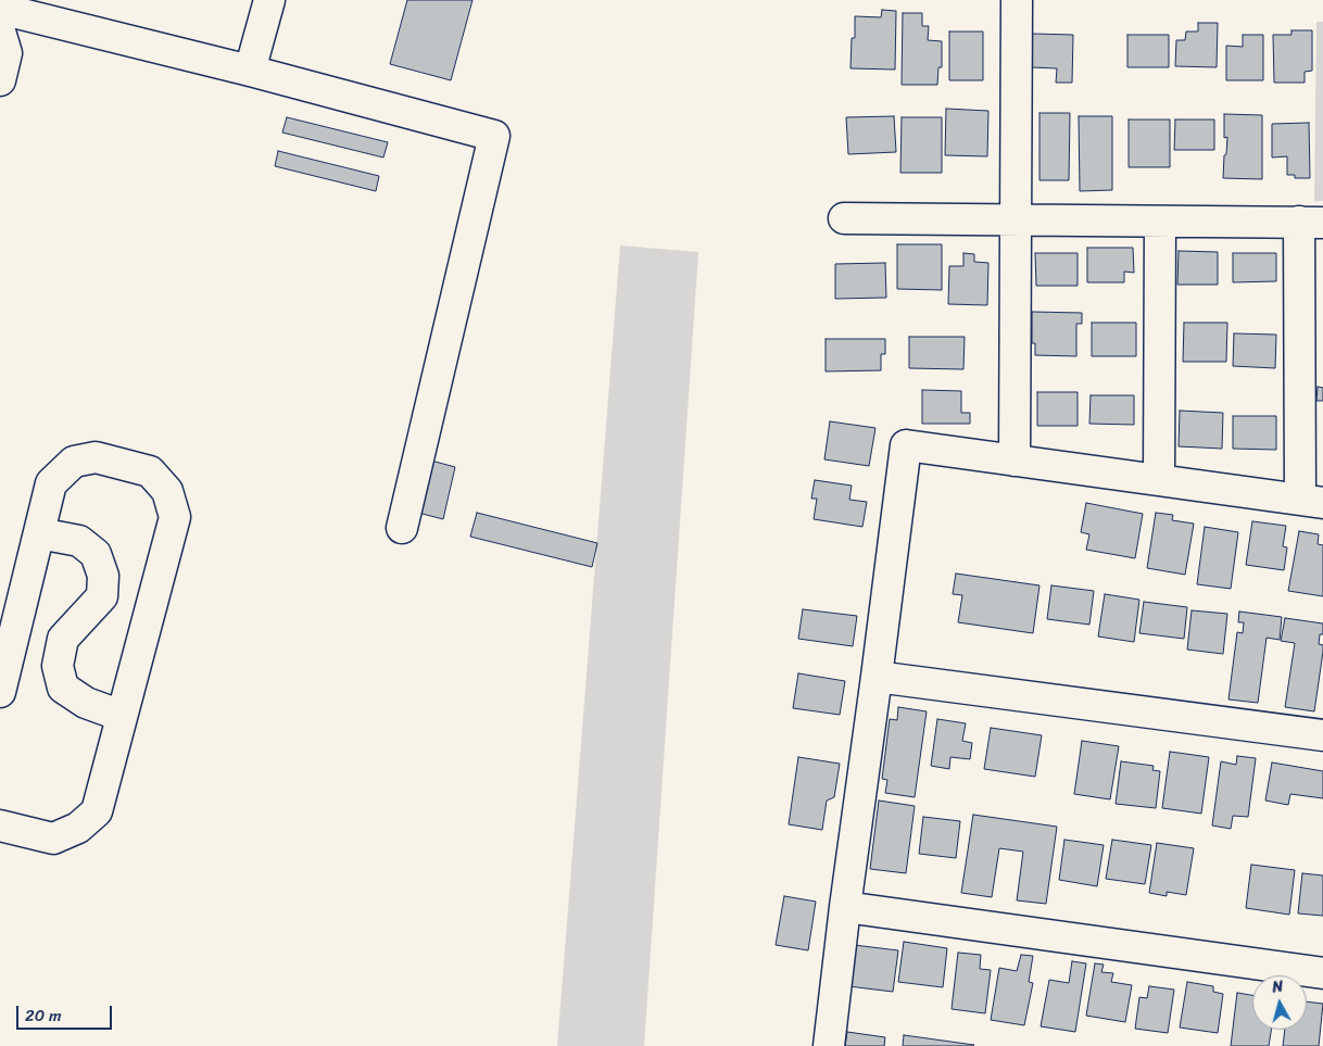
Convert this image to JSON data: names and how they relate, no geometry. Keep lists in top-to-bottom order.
{
  "scale_bar": "20 m",
  "north": "top"
}
